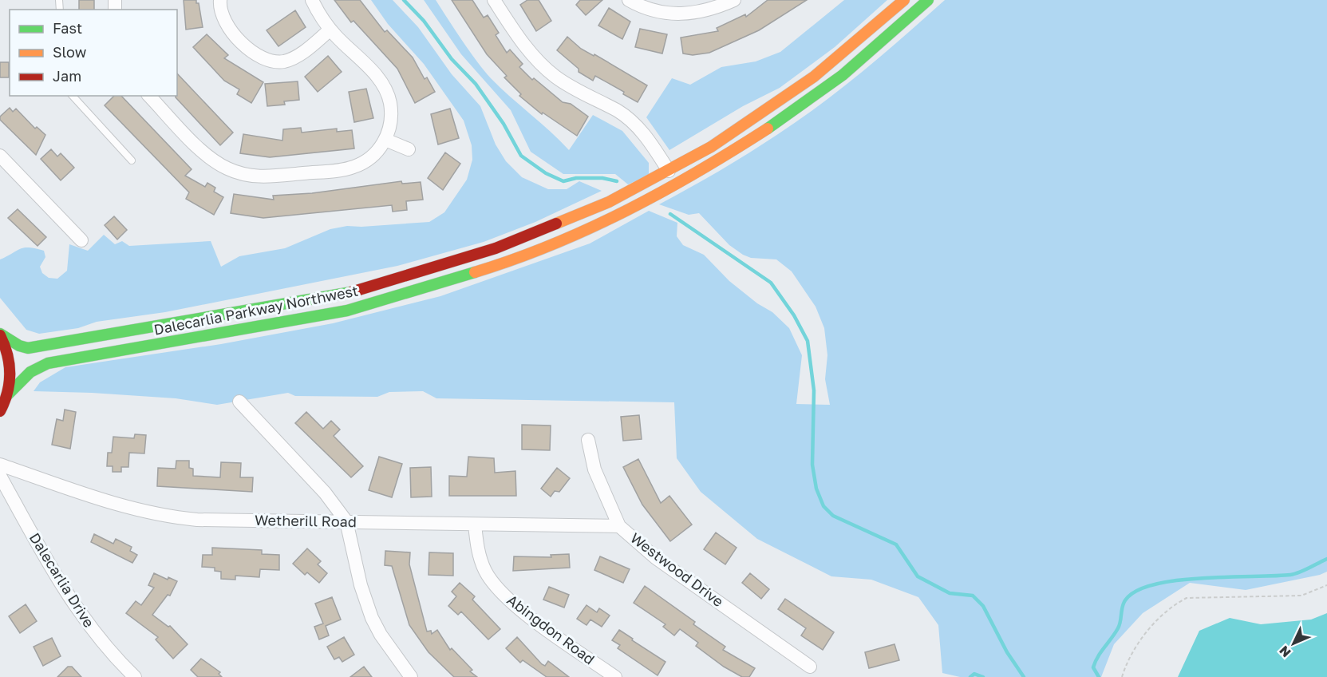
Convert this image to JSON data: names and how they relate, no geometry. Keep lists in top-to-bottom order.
{
  "streets": {
    "main road": ["Dalecarlia Parkway Northwest"],
    "street": [
      "Wetherill Road",
      "Westwood Drive",
      "Dalecarlia Drive",
      "Abingdon Road"
    ]
  },
  "crossings": [
    ["Wetherill Road", "Westwood Drive"],
    ["Wetherill Road", "Abingdon Road"]
  ],
  "legend": ["Fast", "Slow", "Jam"],
  "north": "bottom left"
}
